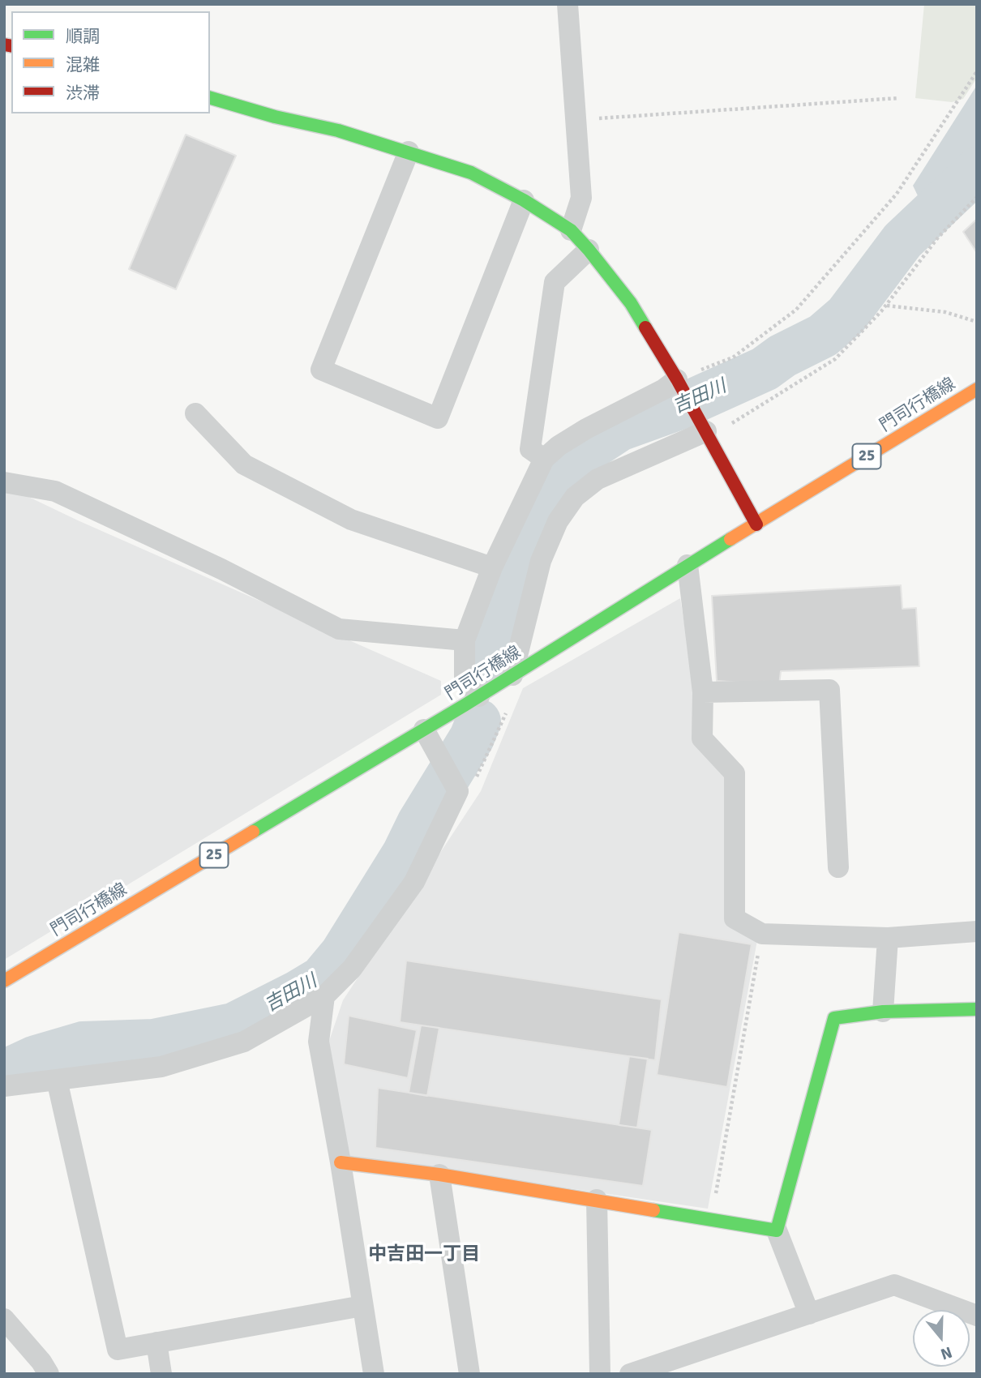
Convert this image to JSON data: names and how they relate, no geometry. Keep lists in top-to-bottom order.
{
  "streets": {
    "street": ["門司行橋線", "25"]
  },
  "districts": ["中吉田一丁目"],
  "water": ["吉田川"],
  "legend": ["順調", "混雑", "渋滞"],
  "north": "bottom"
}
